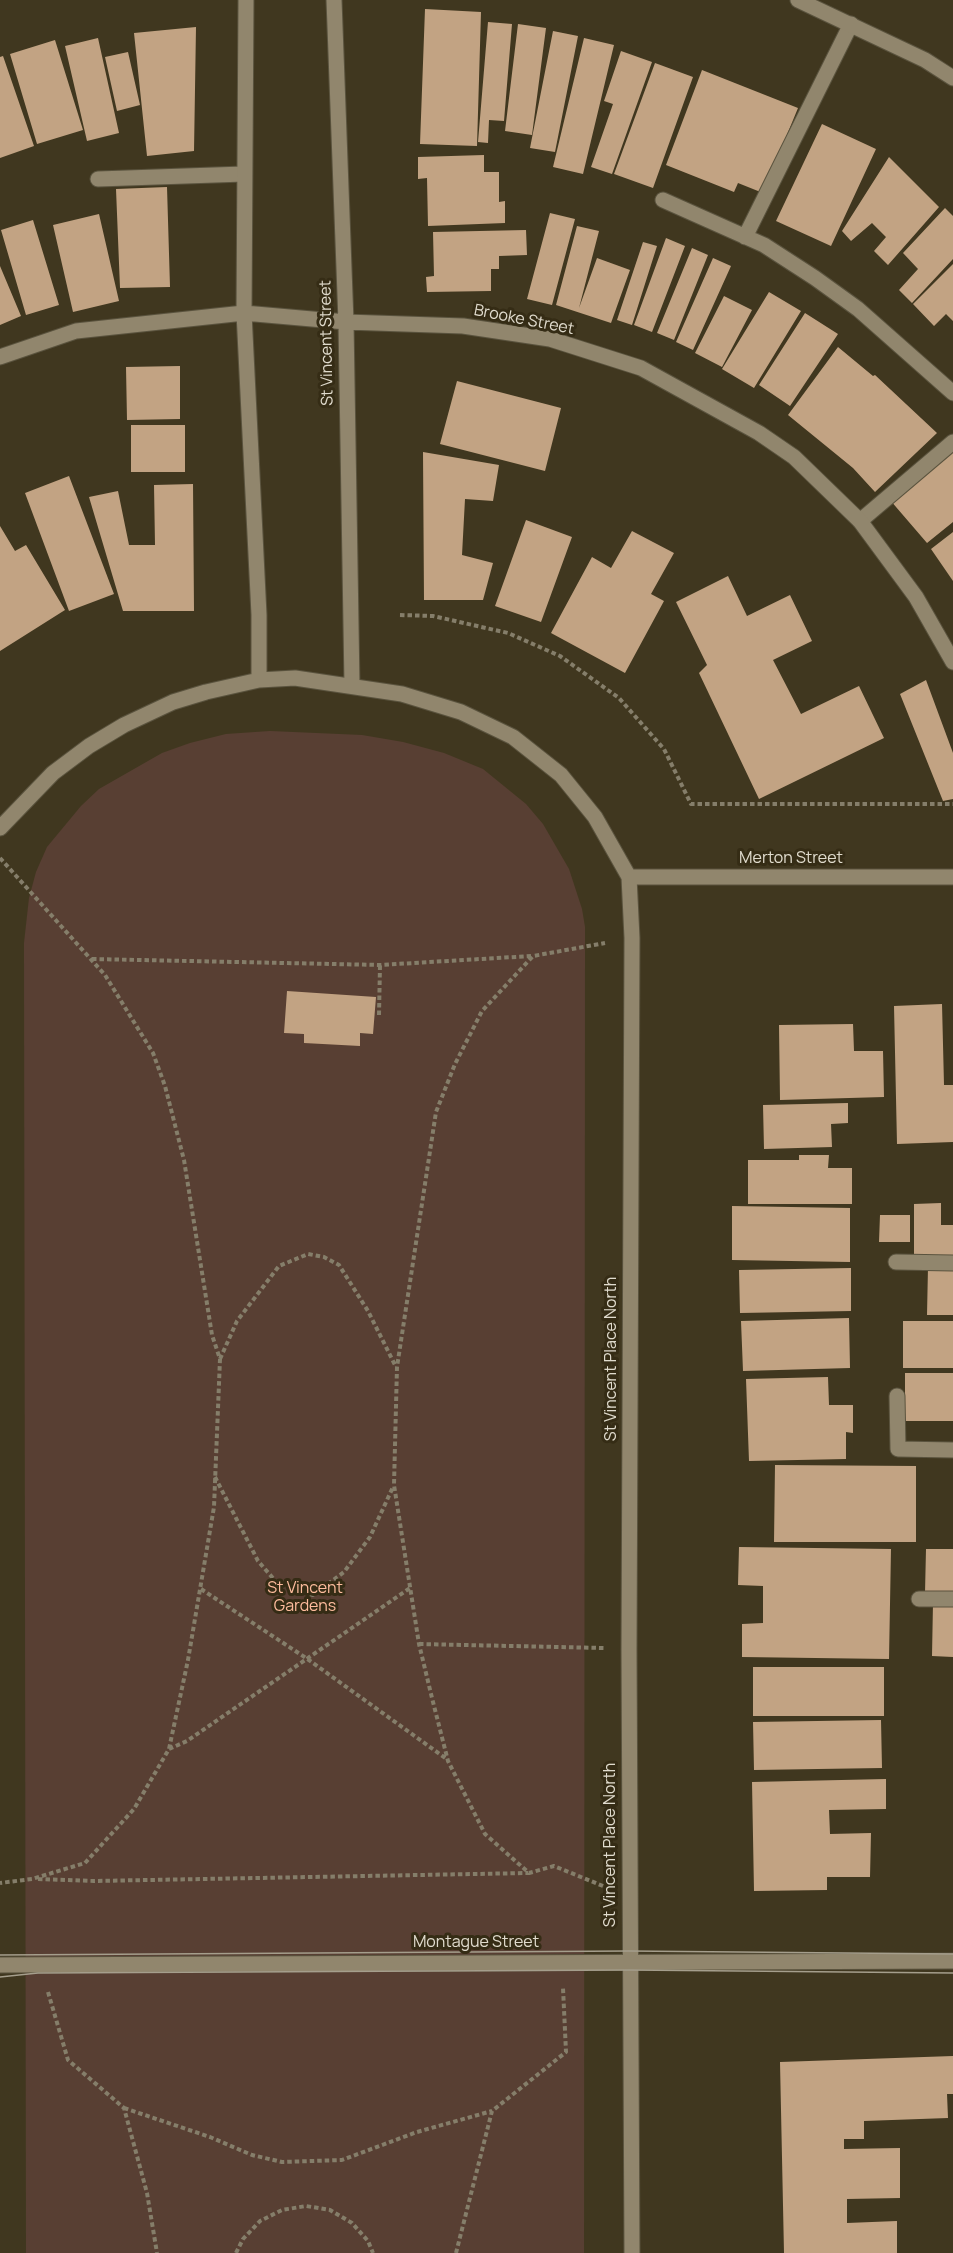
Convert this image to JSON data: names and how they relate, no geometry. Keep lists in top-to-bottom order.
{
  "streets": {
    "street": [
      "Brooke Street",
      "St Vincent Street",
      "Merton Street",
      "St Vincent Place North",
      "Montague Street"
    ]
  },
  "crossings": [
    ["Brooke Street", "St Vincent Street"],
    ["St Vincent Street", "St Vincent Place North"],
    ["Merton Street", "St Vincent Place North"],
    ["St Vincent Place North", "Montague Street"]
  ],
  "parks": ["St Vincent Gardens"]
}
